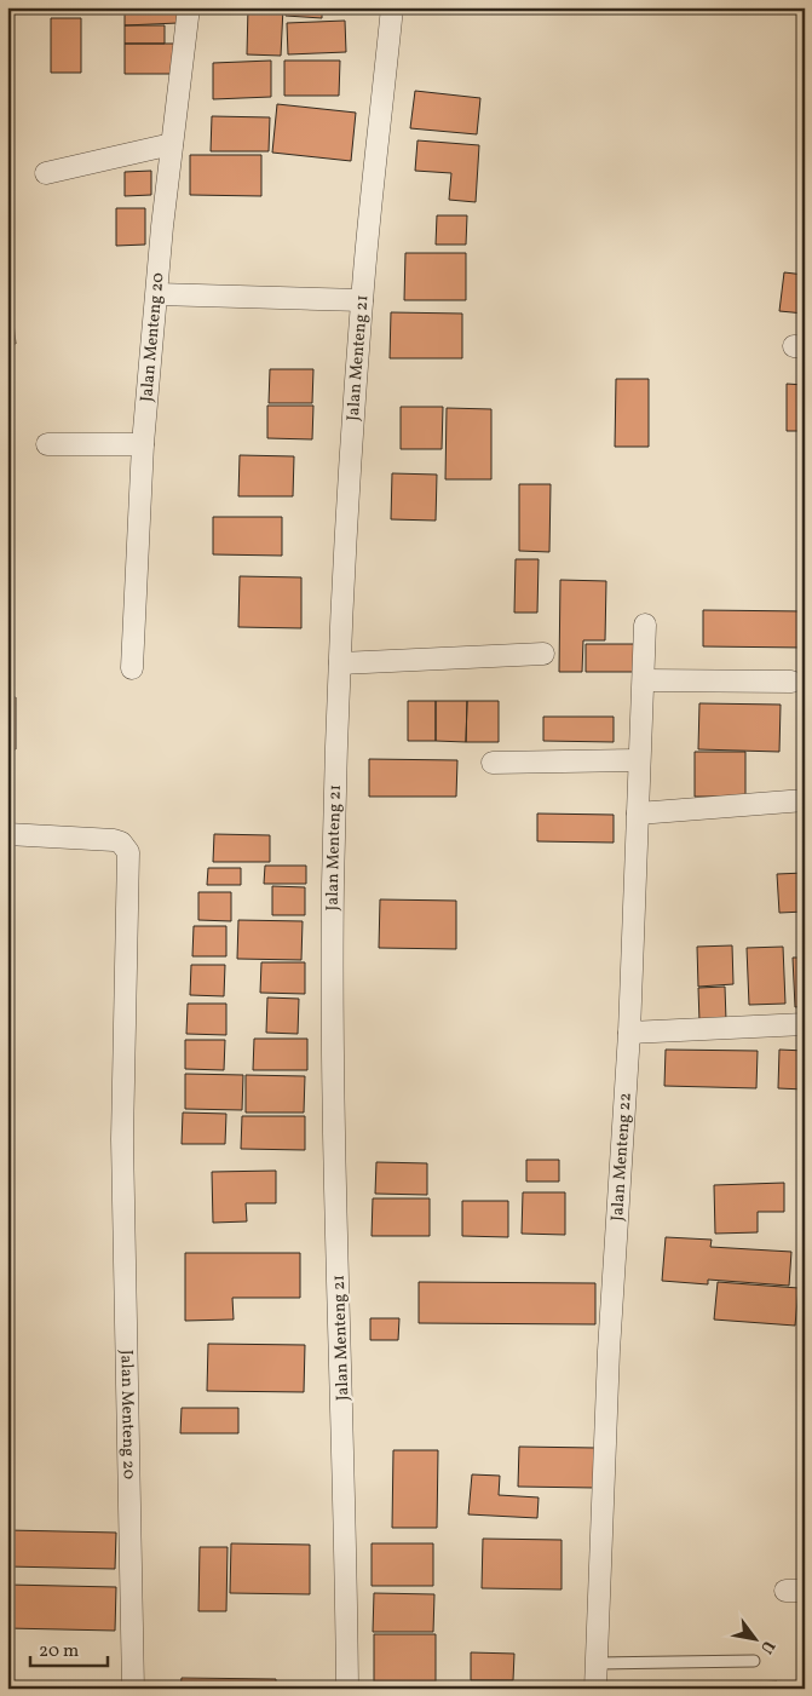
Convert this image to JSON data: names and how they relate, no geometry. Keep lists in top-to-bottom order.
{
  "streets": {
    "street": ["Jalan Menteng 20", "Jalan Menteng 21", "Jalan Menteng 22"]
  },
  "scale_bar": "20 m",
  "north": "bottom right"
}
